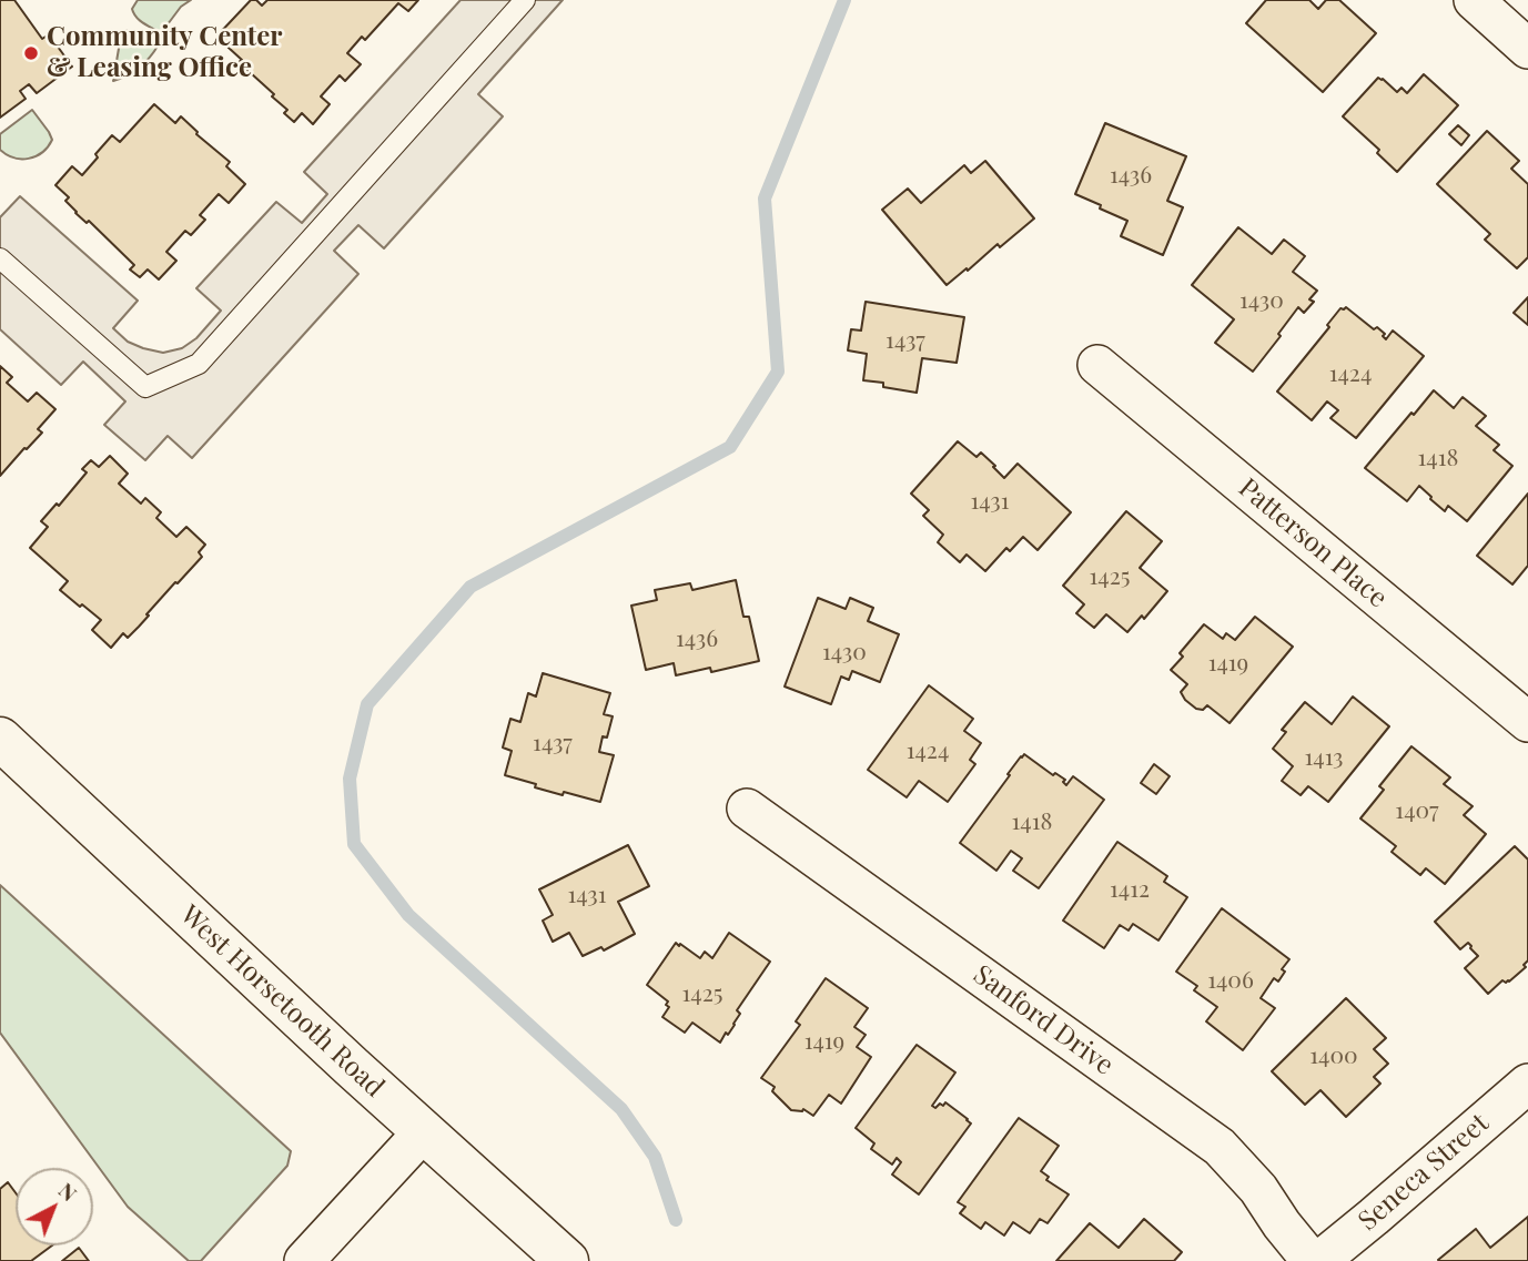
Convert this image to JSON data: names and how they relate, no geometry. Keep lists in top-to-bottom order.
{
  "streets": {
    "main road": ["West Horsetooth Road"],
    "street": ["Patterson Place", "Sanford Drive", "Seneca Street"]
  },
  "places": ["Community Center & Leasing Office"],
  "house_numbers": [
    "1436",
    "1430",
    "1437",
    "1424",
    "1418",
    "1431",
    "1425",
    "1436",
    "1430",
    "1419",
    "1437",
    "1424",
    "1413",
    "1407",
    "1418",
    "1412",
    "1431",
    "1406",
    "1425",
    "1419",
    "1400"
  ],
  "north": "top right"
}
